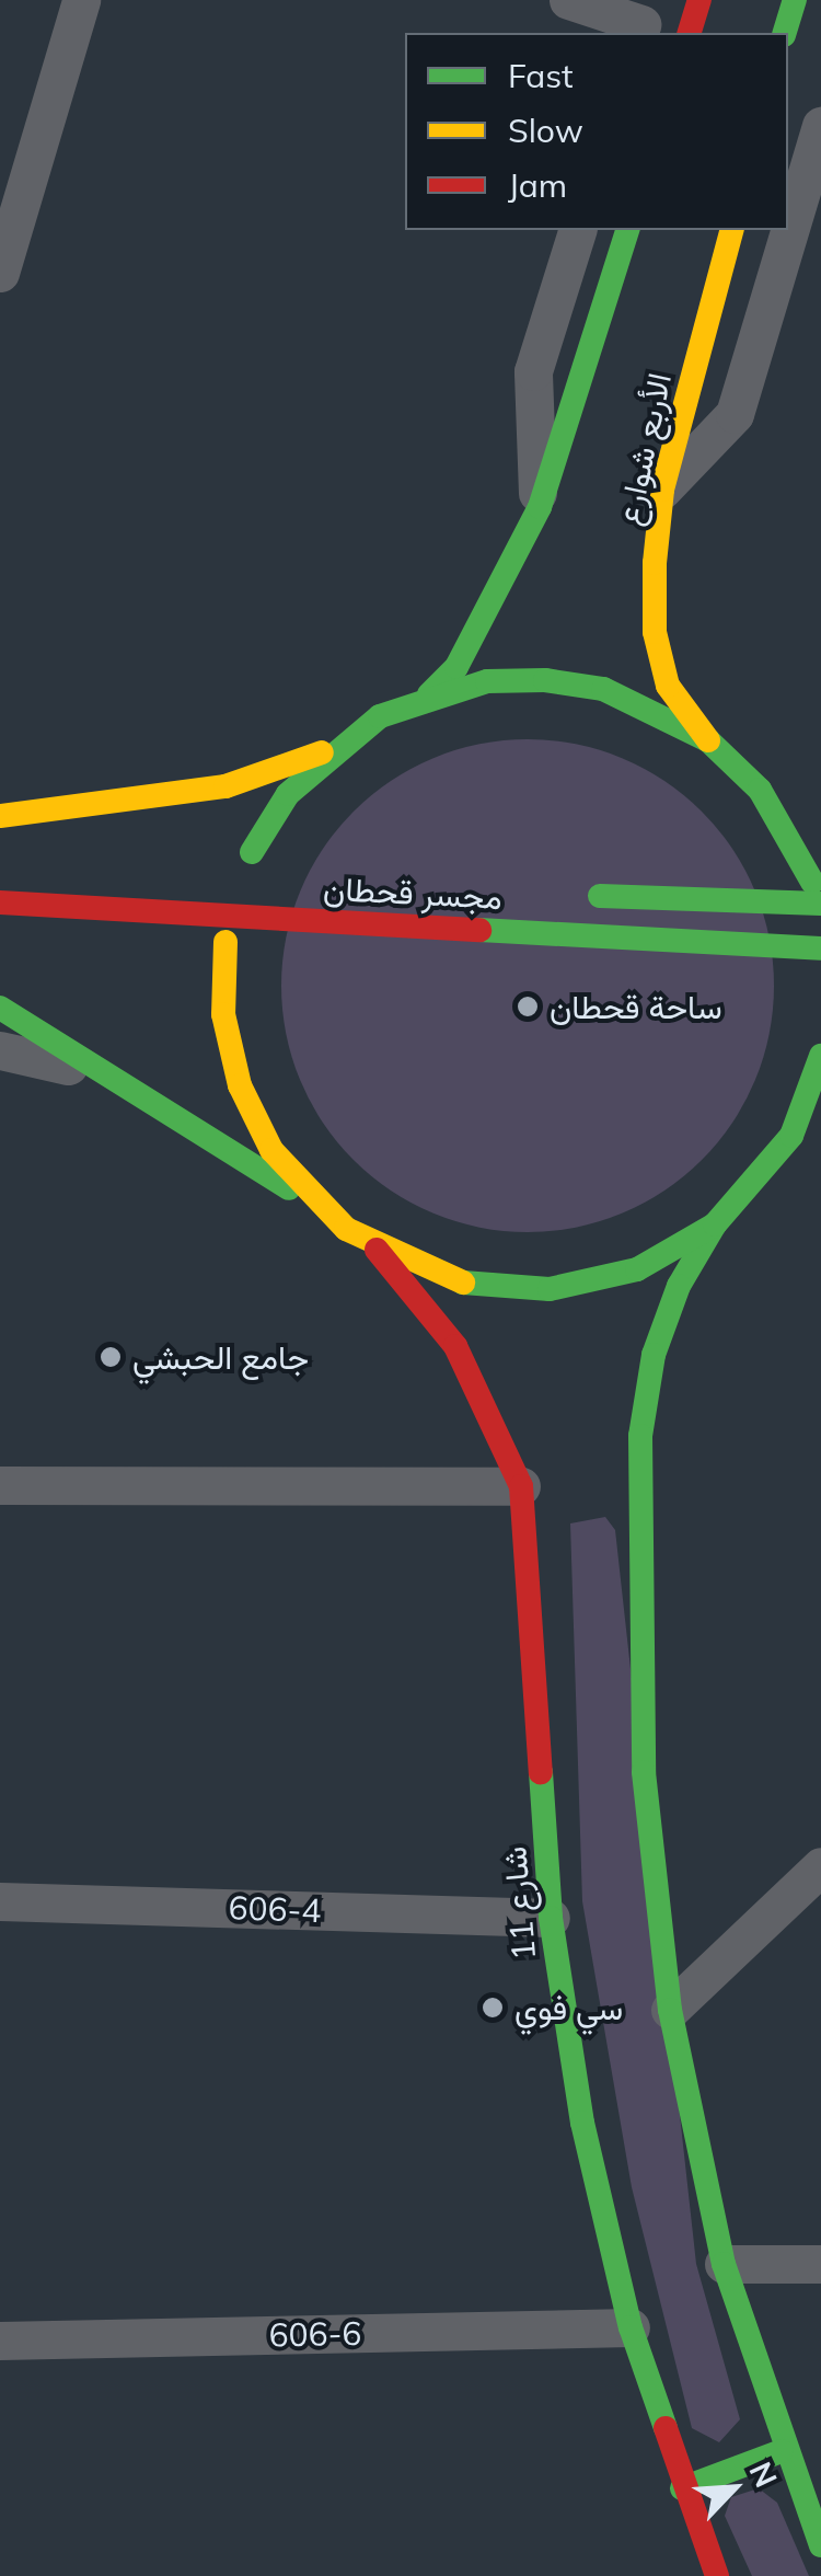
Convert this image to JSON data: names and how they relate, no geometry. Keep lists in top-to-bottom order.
{
  "streets": {
    "main road": ["الأربع شوارع", "مجسر قحطان", "شارع 11"],
    "street": ["606-4", "606-6"]
  },
  "crossings": [
    ["شارع 11", "606-4"],
    ["شارع 11", "606-6"]
  ],
  "places": ["ساحة قحطان", "جامع الحبشي", "سي فوي"],
  "legend": ["Fast", "Slow", "Jam"],
  "north": "top right"
}
